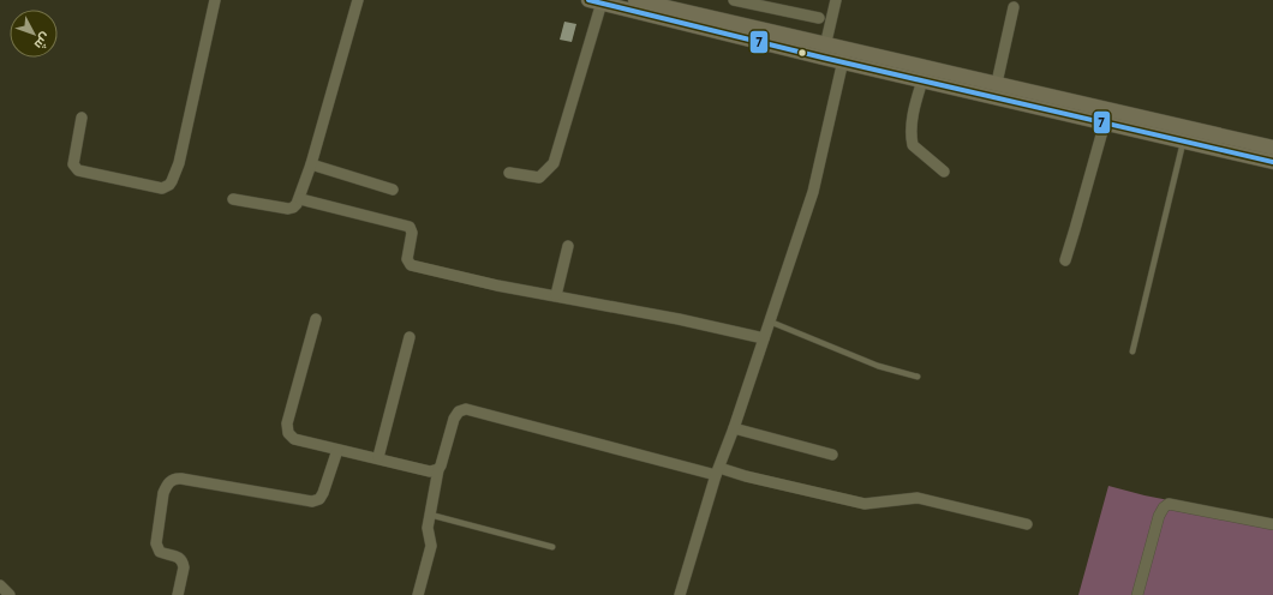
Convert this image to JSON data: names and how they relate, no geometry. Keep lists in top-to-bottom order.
{
  "lines": ["transit line 7"],
  "north": "bottom right"
}
